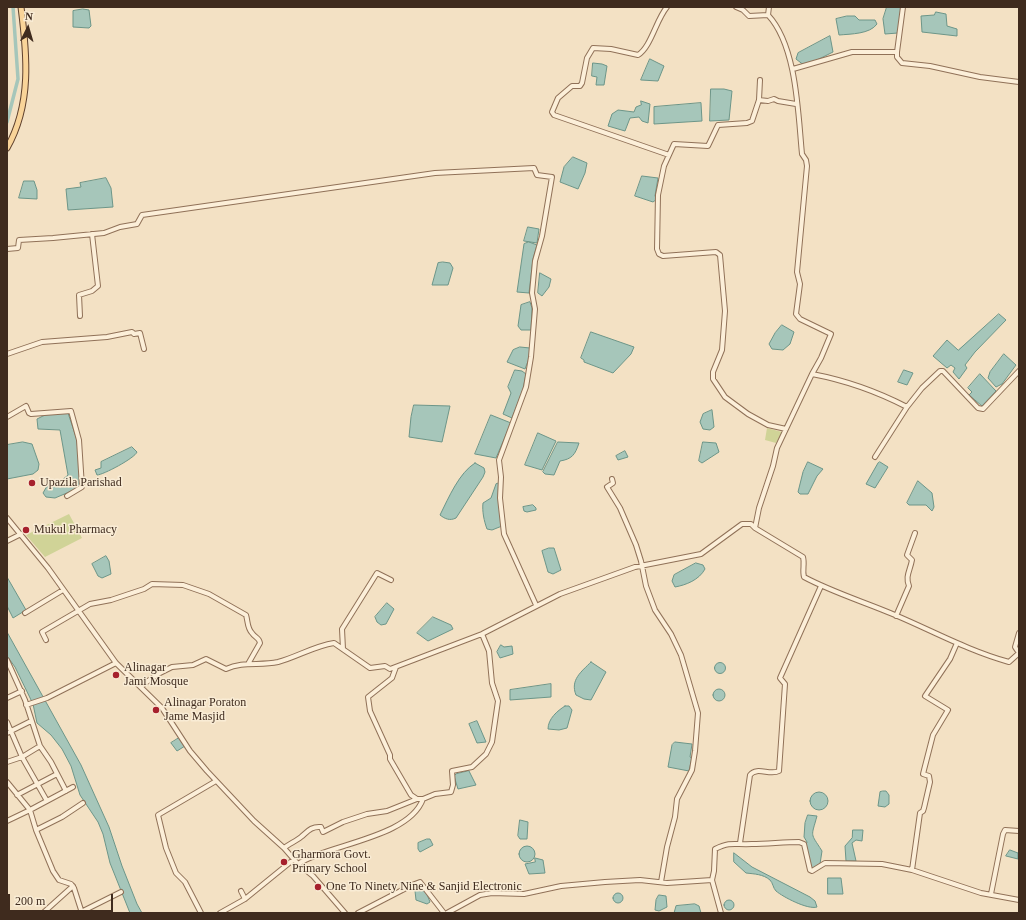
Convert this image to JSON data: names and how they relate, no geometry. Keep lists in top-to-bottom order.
{
  "places": [
    "Upazila Parishad",
    "Mukul Pharmacy",
    "Alinagar Jami Mosque",
    "Alinagar Poraton Jame Masjid",
    "Gharmora Govt. Primary School",
    "One To Ninety Nine & Sanjid Electronic"
  ],
  "scale_bar": "200 m",
  "north": "top"
}
